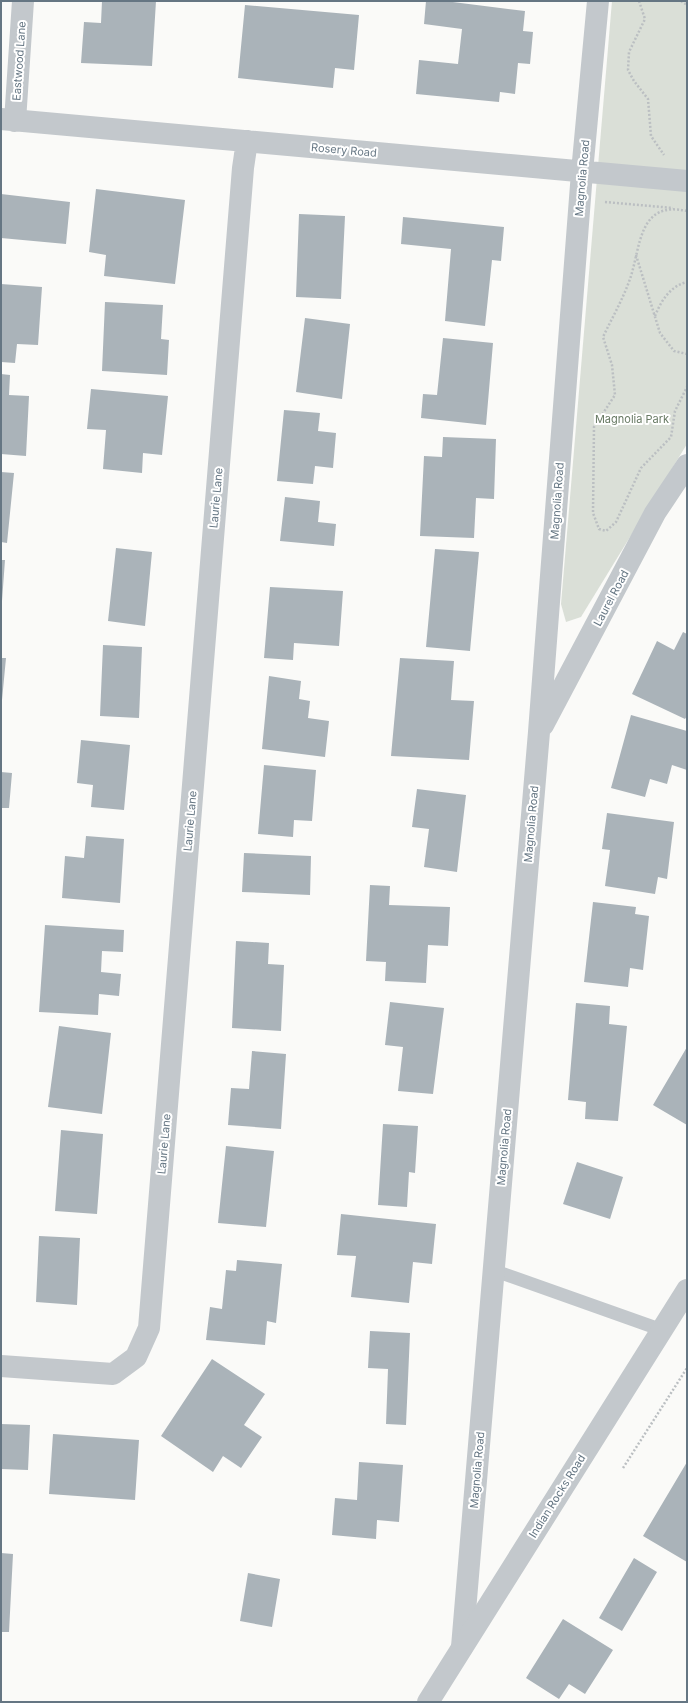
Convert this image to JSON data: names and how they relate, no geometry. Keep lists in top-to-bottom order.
{
  "streets": {
    "street": [
      "Eastwood Lane",
      "Rosery Road",
      "Magnolia Road",
      "Laurie Lane",
      "Laurel Road",
      "Indian Rocks Road"
    ]
  },
  "crossings": [
    ["Eastwood Lane", "Rosery Road"],
    ["Rosery Road", "Magnolia Road"],
    ["Rosery Road", "Laurie Lane"],
    ["Magnolia Road", "Laurel Road"],
    ["Magnolia Road", "Indian Rocks Road"]
  ],
  "parks": ["Magnolia Park"]
}
